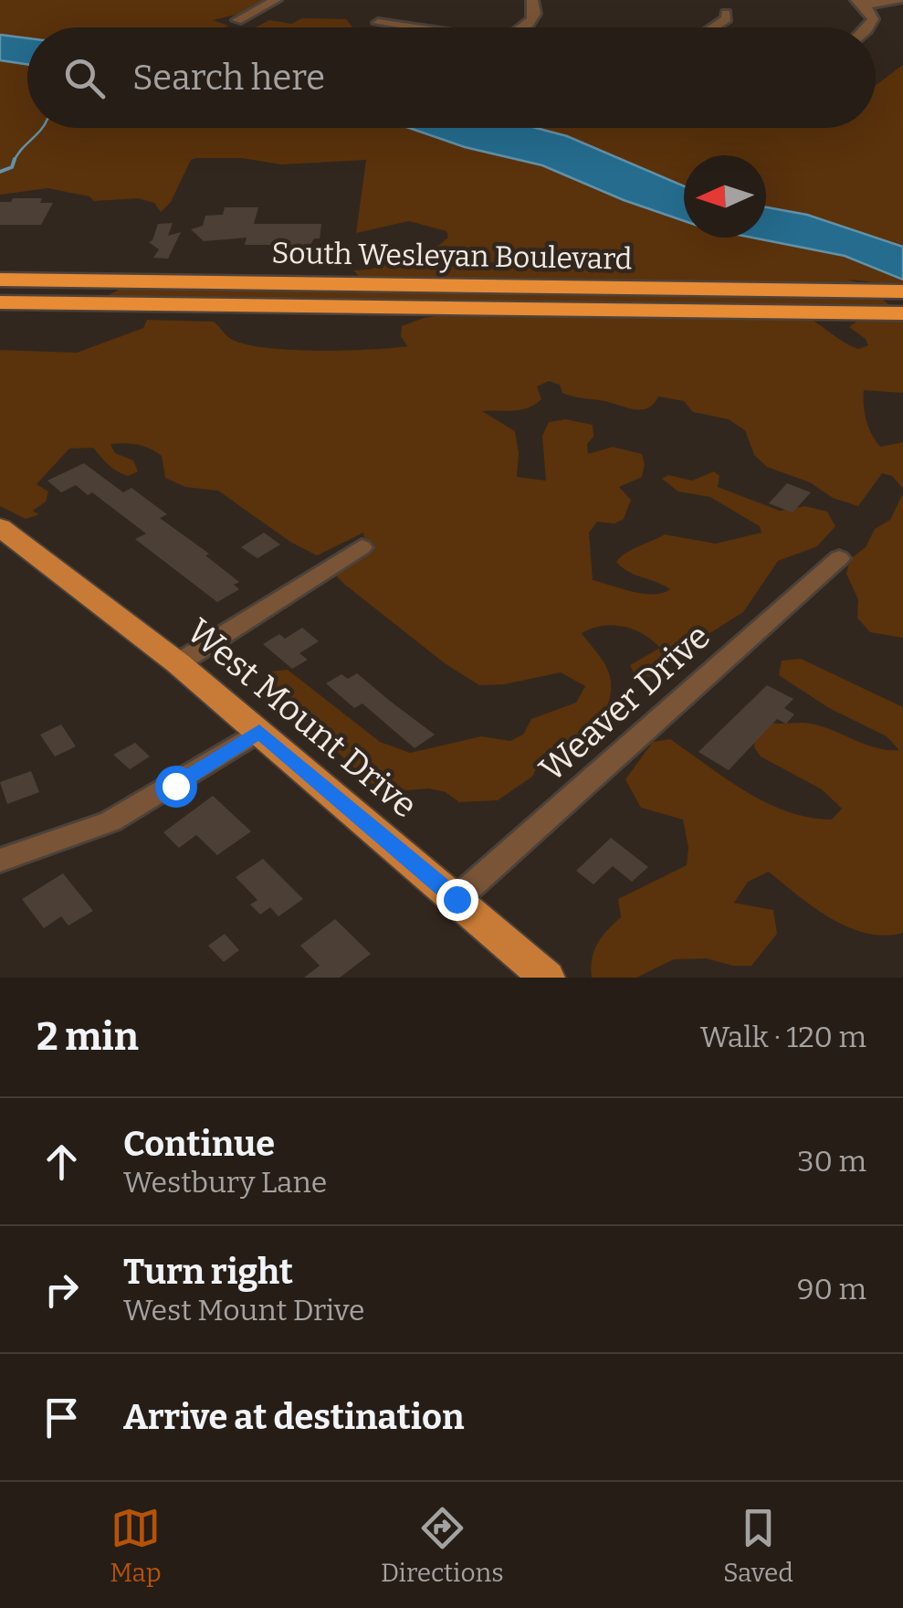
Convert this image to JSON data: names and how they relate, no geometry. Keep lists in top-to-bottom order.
{
  "streets": {
    "highway": ["South Wesleyan Boulevard"],
    "main road": ["West Mount Drive"],
    "street": ["Weaver Drive"]
  },
  "crossings": [
    ["Weaver Drive", "West Mount Drive"]
  ],
  "north": "left",
  "page": {
    "search": "Search here",
    "heading": ["2 min", "Walk · 120 m"],
    "list": [
      ["Continue", "Westbury Lane", "30 m"],
      ["Turn right", "West Mount Drive", "90 m"],
      "Arrive at destination"
    ],
    "nav": ["Map", "Directions", "Saved"]
  }
}
